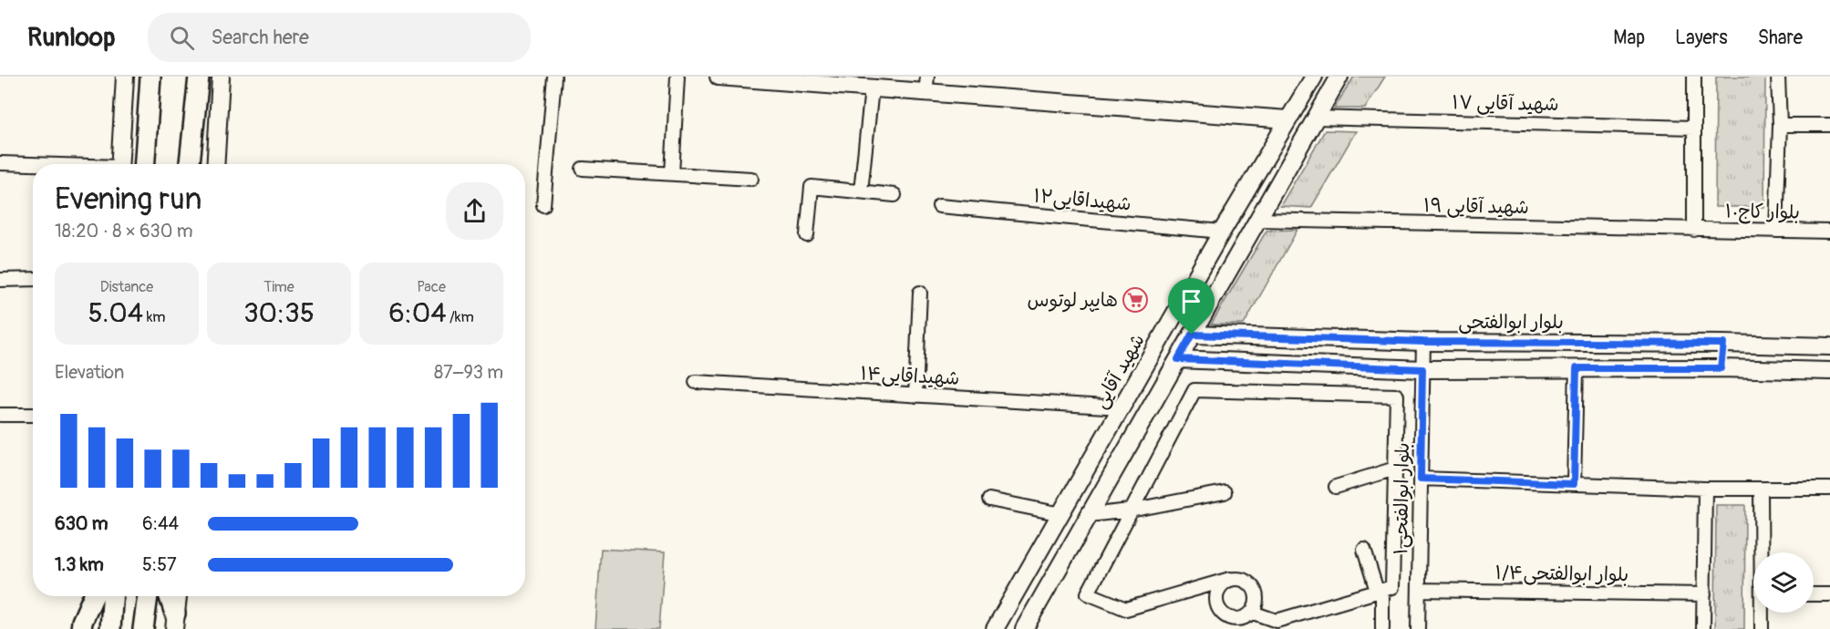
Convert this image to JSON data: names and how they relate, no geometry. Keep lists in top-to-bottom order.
{
  "streets": {
    "street": [
      "شهید آقایی ۱۷",
      "شهیداقایی۱۲",
      "شهید آقایی ۱۹",
      "بلوار کاج۱۰",
      "بلوار ابوالفتحی",
      "شهید آقایی",
      "شهیداقایی۱۴",
      "بلوار ابوالفتحی۱",
      "بلوار ابوالفتحی۱/۴"
    ]
  },
  "crossings": [
    ["شهیداقایی۱۲", "شهید آقایی"],
    ["شهید آقایی ۱۹", "بلوار کاج۱۰"],
    ["بلوار ابوالفتحی", "بلوار ابوالفتحی۱"],
    ["شهید آقایی", "شهیداقایی۱۴"],
    ["بلوار ابوالفتحی۱", "بلوار ابوالفتحی۱/۴"]
  ],
  "places": {
    "supermarket": ["هایپر لوتوس"]
  },
  "page": {
    "header": "Runloop",
    "search": "Search here",
    "nav": ["Map", "Layers", "Share"],
    "heading": ["Evening run", "18:20 · 8 × 630 m"],
    "stats": [
      ["Distance", "5.04 km"],
      ["Time", "30:35"],
      ["Pace", "6:04 /km"]
    ],
    "chart": ["Elevation", "87–93 m"],
    "list": [
      {
        "name": "630 m",
        "note": "6:44"
      },
      {
        "name": "1.3 km",
        "note": "5:57"
      }
    ]
  }
}
